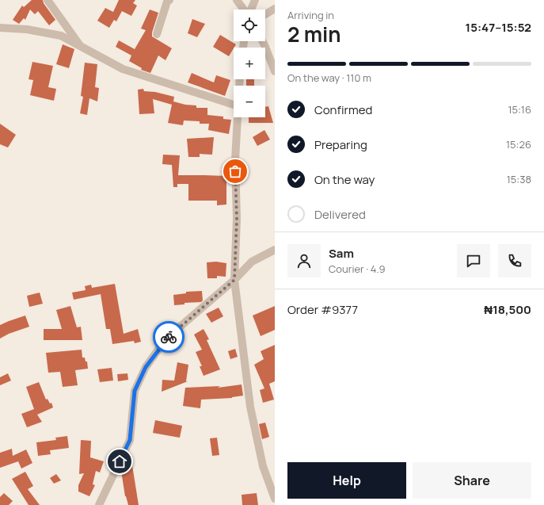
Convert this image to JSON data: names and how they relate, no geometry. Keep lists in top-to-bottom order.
{
  "page": {
    "heading": ["2 min", "Arriving in", "15:47–15:52"],
    "panel": [
      "Sam",
      "Courier · 4.9",
      "Order #9377",
      "₦18,500"
    ],
    "map_buttons": ["+", "−"],
    "bar": "On the way · 110 m",
    "list": [
      ["Confirmed", "15:16"],
      ["Preparing", "15:26"],
      ["On the way", "15:38"],
      "Delivered"
    ],
    "buttons": ["Help", "Share"]
  }
}
